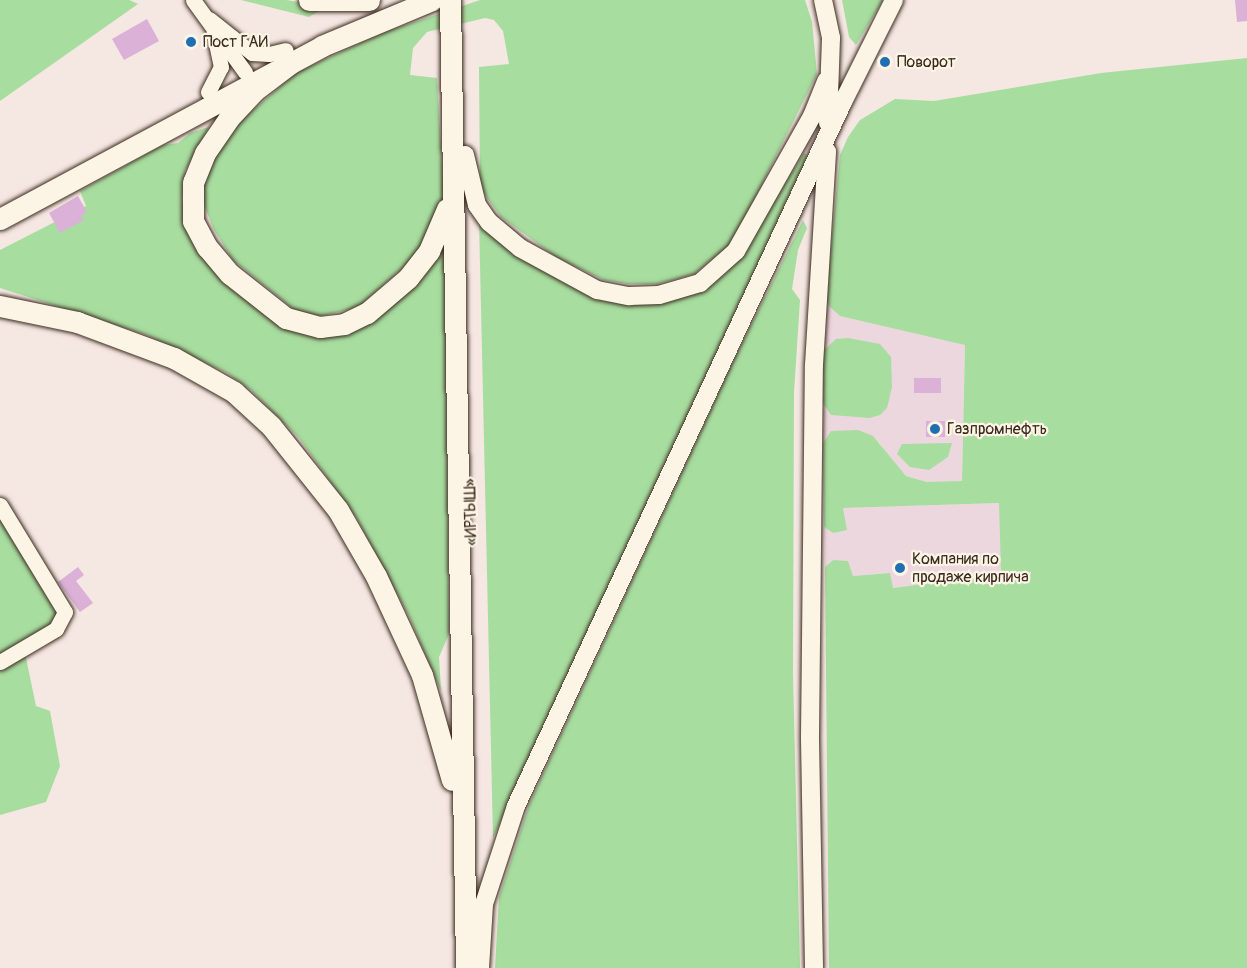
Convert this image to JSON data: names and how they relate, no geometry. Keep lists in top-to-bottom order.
{
  "streets": {
    "highway": ["«ИРТЫШ»"]
  },
  "places": [
    "Пост ГАИ",
    "Поворот",
    "Газпромнефть",
    "Компания по продаже кирпича"
  ]
}
